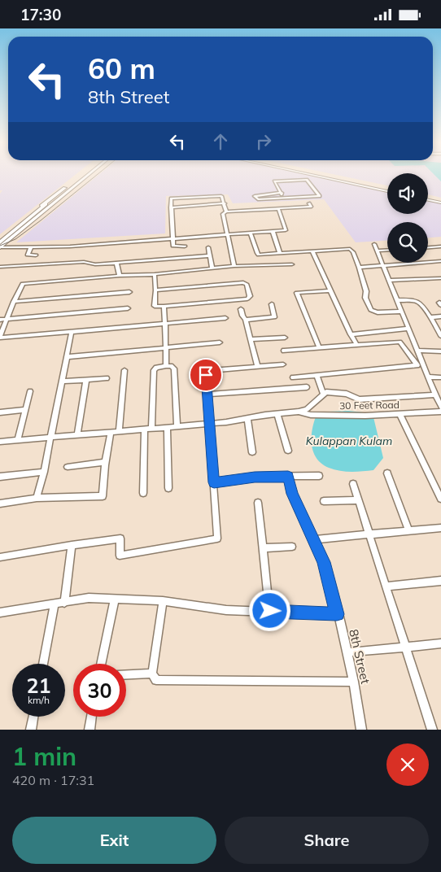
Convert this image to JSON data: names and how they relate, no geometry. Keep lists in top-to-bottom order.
{
  "streets": {
    "street": ["30 Feet Road", "8th Street"]
  },
  "water": ["Kulappan Kulam"],
  "page": {
    "status": "17:30",
    "turn": ["60 m", "8th Street"],
    "speed": "21 km/h",
    "limit": "30",
    "heading": ["1 min", "420 m · 17:31"],
    "buttons": ["Exit", "Share"]
  }
}
